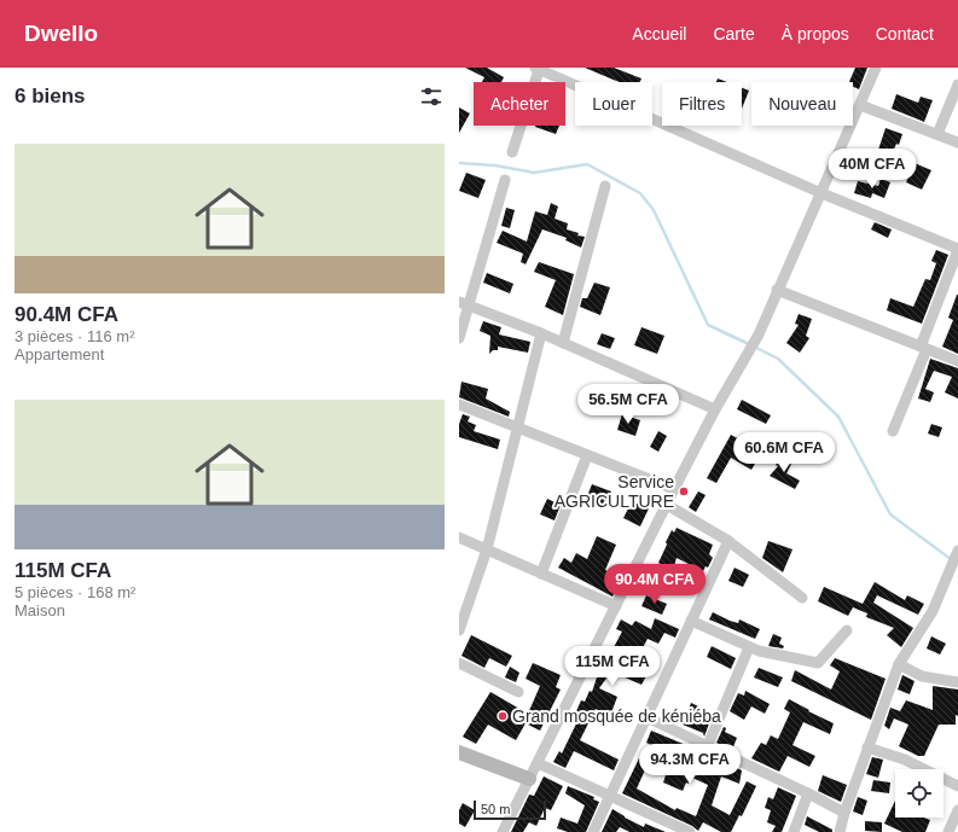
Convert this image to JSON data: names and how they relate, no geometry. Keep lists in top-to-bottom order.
{
  "places": ["Service AGRICULTURE", "Grand mosquée de kéniéba"],
  "scale_bar": "50 m",
  "page": {
    "header": "Dwello",
    "nav": [
      "Accueil",
      "Carte",
      "À propos",
      "Contact"
    ],
    "heading": "6 biens",
    "chip": [
      "Acheter",
      "Louer",
      "Filtres",
      "Nouveau"
    ],
    "list": [
      {
        "name": "90.4M CFA",
        "note": "3 pièces · 116 m² · Appartement"
      },
      {
        "name": "115M CFA",
        "note": "5 pièces · 168 m² · Maison"
      }
    ],
    "price": [
      "40M CFA",
      "56.5M CFA",
      "60.6M CFA",
      "90.4M CFA",
      "115M CFA",
      "94.3M CFA"
    ],
    "scale": "50 m"
  }
}
